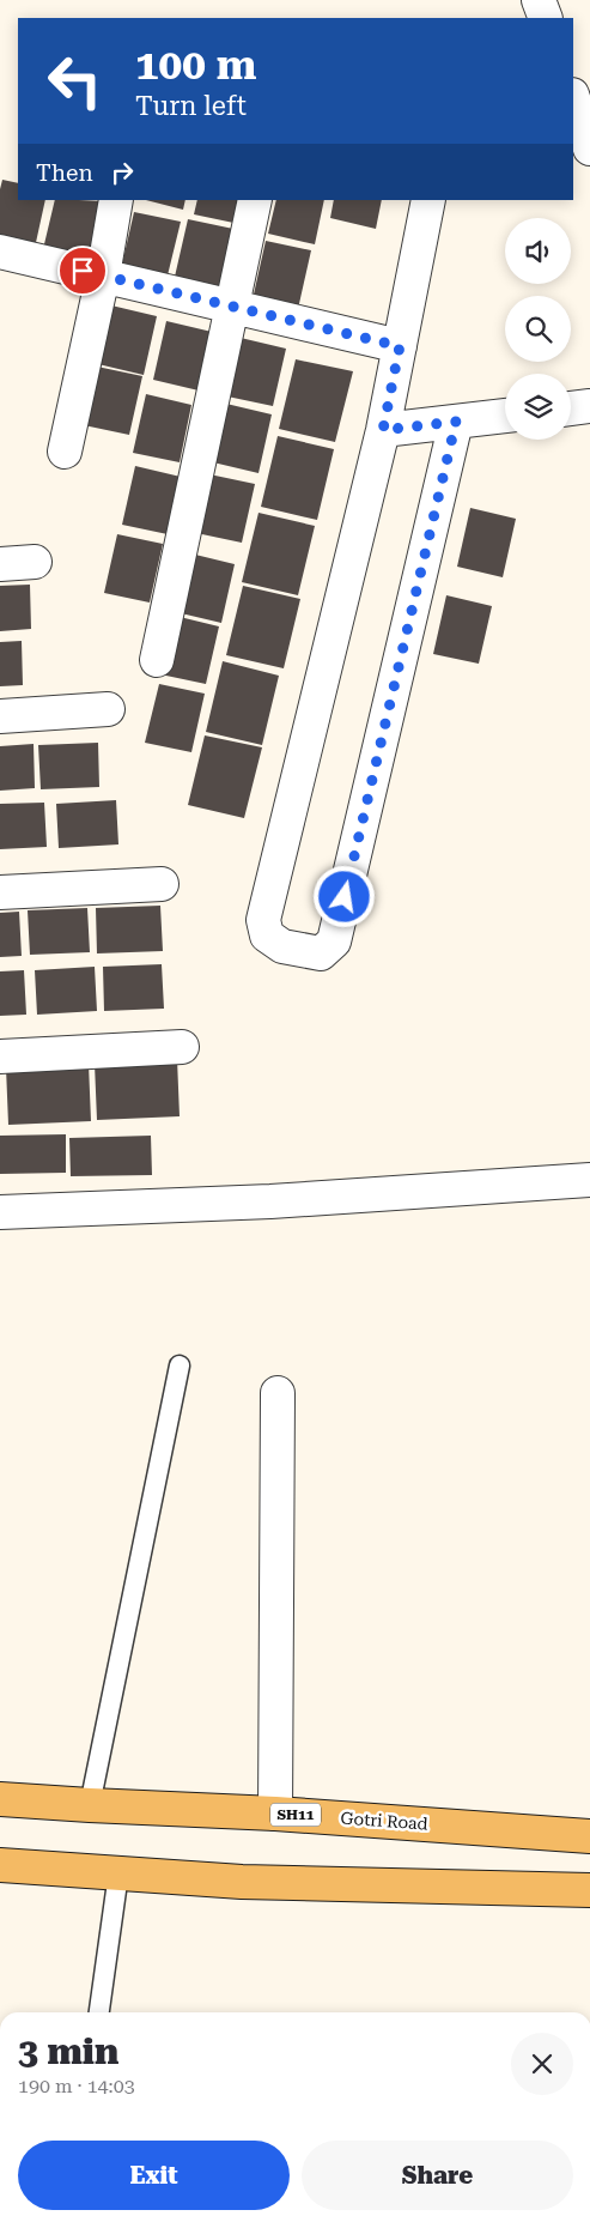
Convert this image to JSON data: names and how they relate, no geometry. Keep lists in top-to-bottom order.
{
  "streets": {
    "main road": ["SH11", "Gotri Road"]
  },
  "page": {
    "turn": ["100 m", "Turn left"],
    "then": "Then",
    "heading": ["3 min", "190 m · 14:03"],
    "buttons": ["Exit", "Share"]
  }
}
